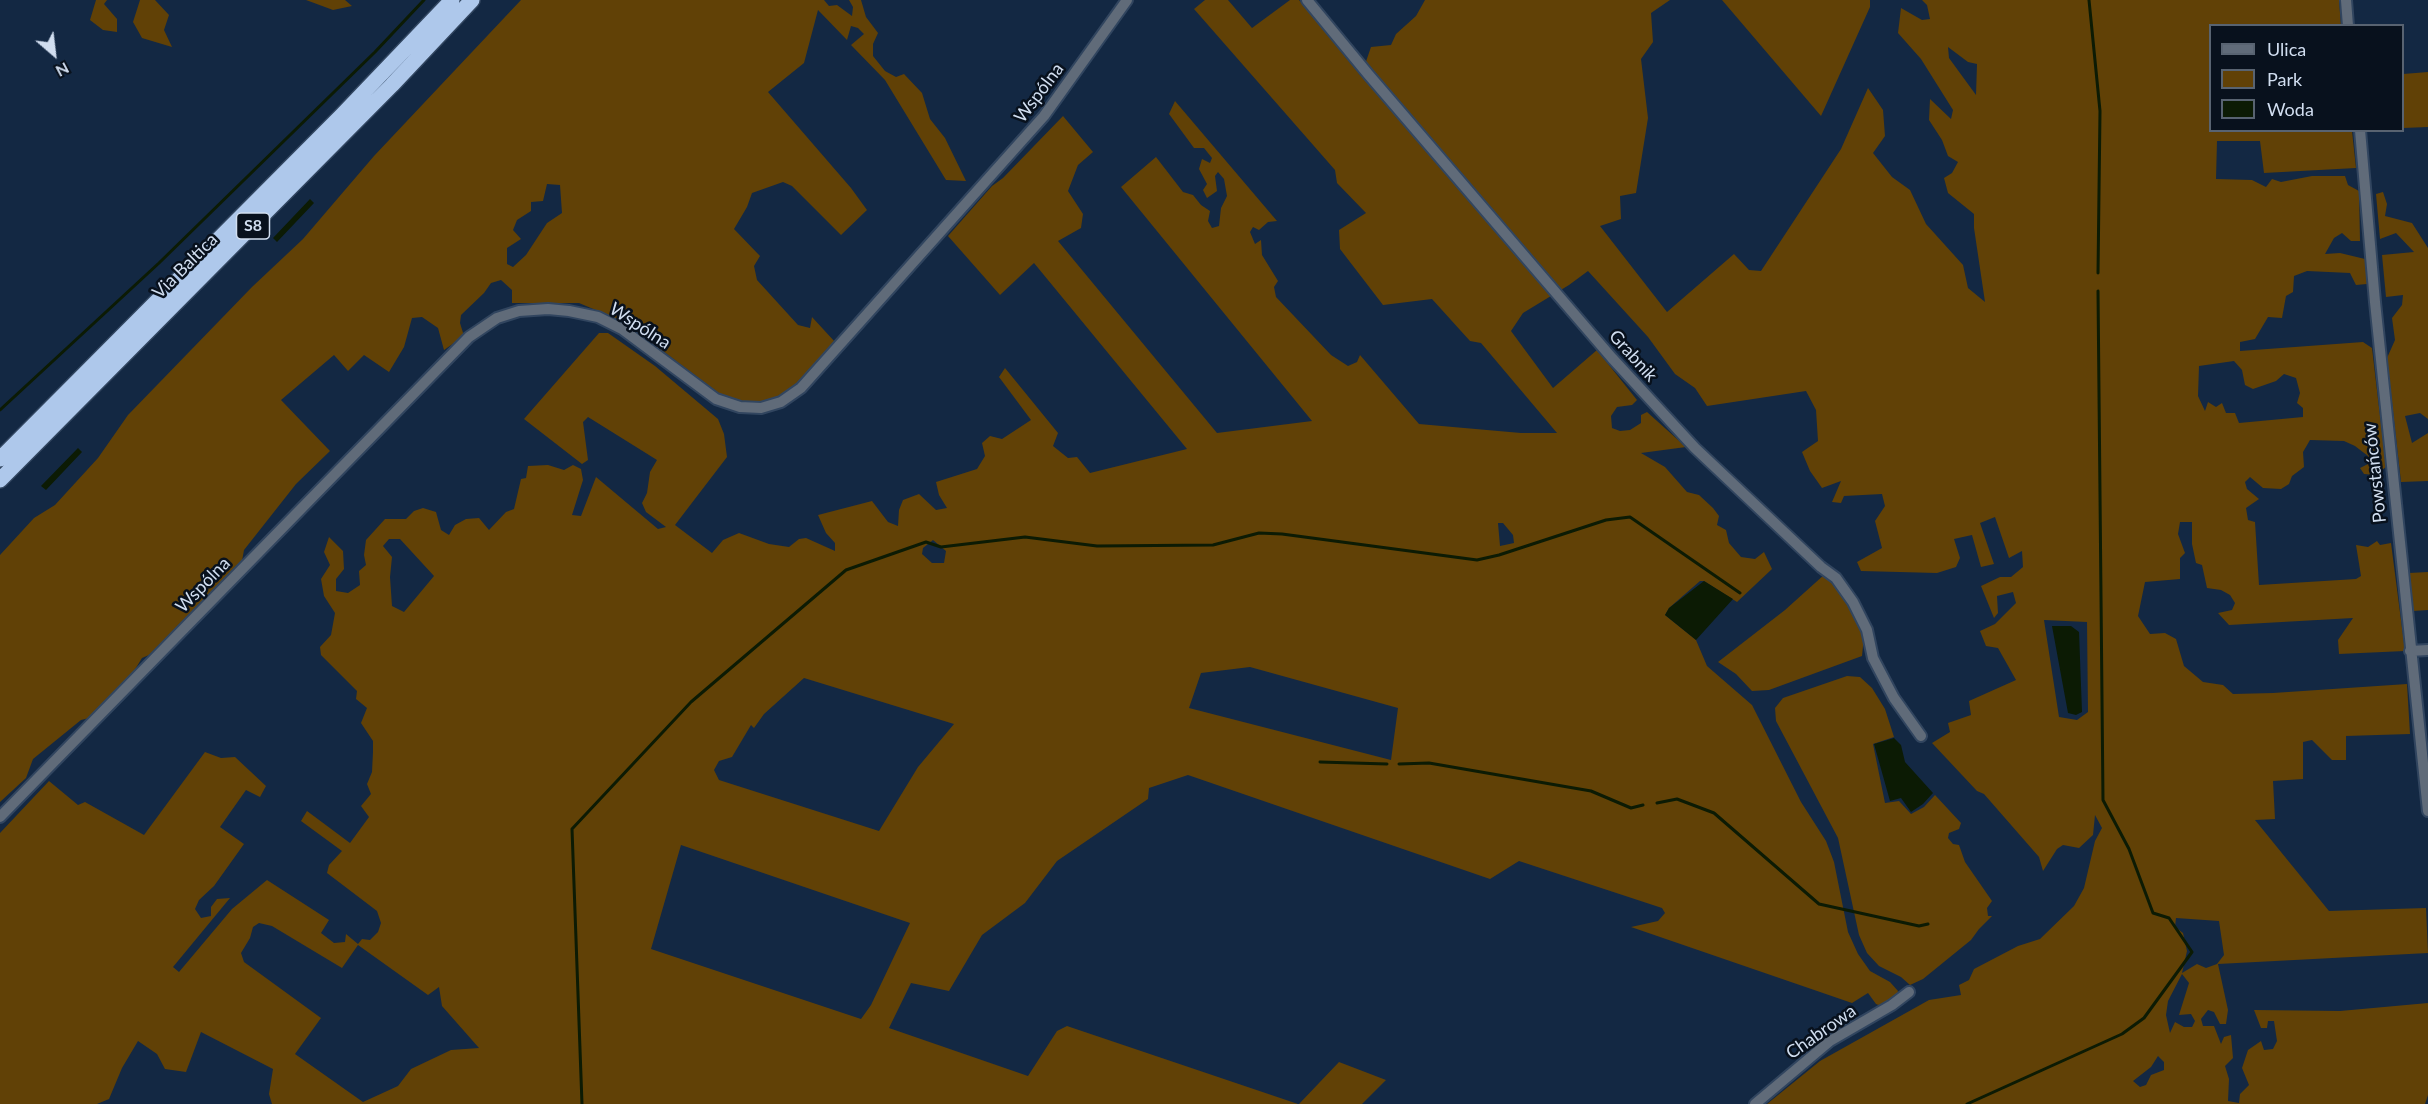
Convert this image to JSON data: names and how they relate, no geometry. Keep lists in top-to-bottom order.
{
  "streets": {
    "highway": ["S8", "Via Baltica"],
    "street": [
      "Wspólna",
      "Grabnik",
      "Powstańców",
      "Chabrowa"
    ]
  },
  "legend": ["Ulica", "Park", "Woda"],
  "north": "bottom right"
}
